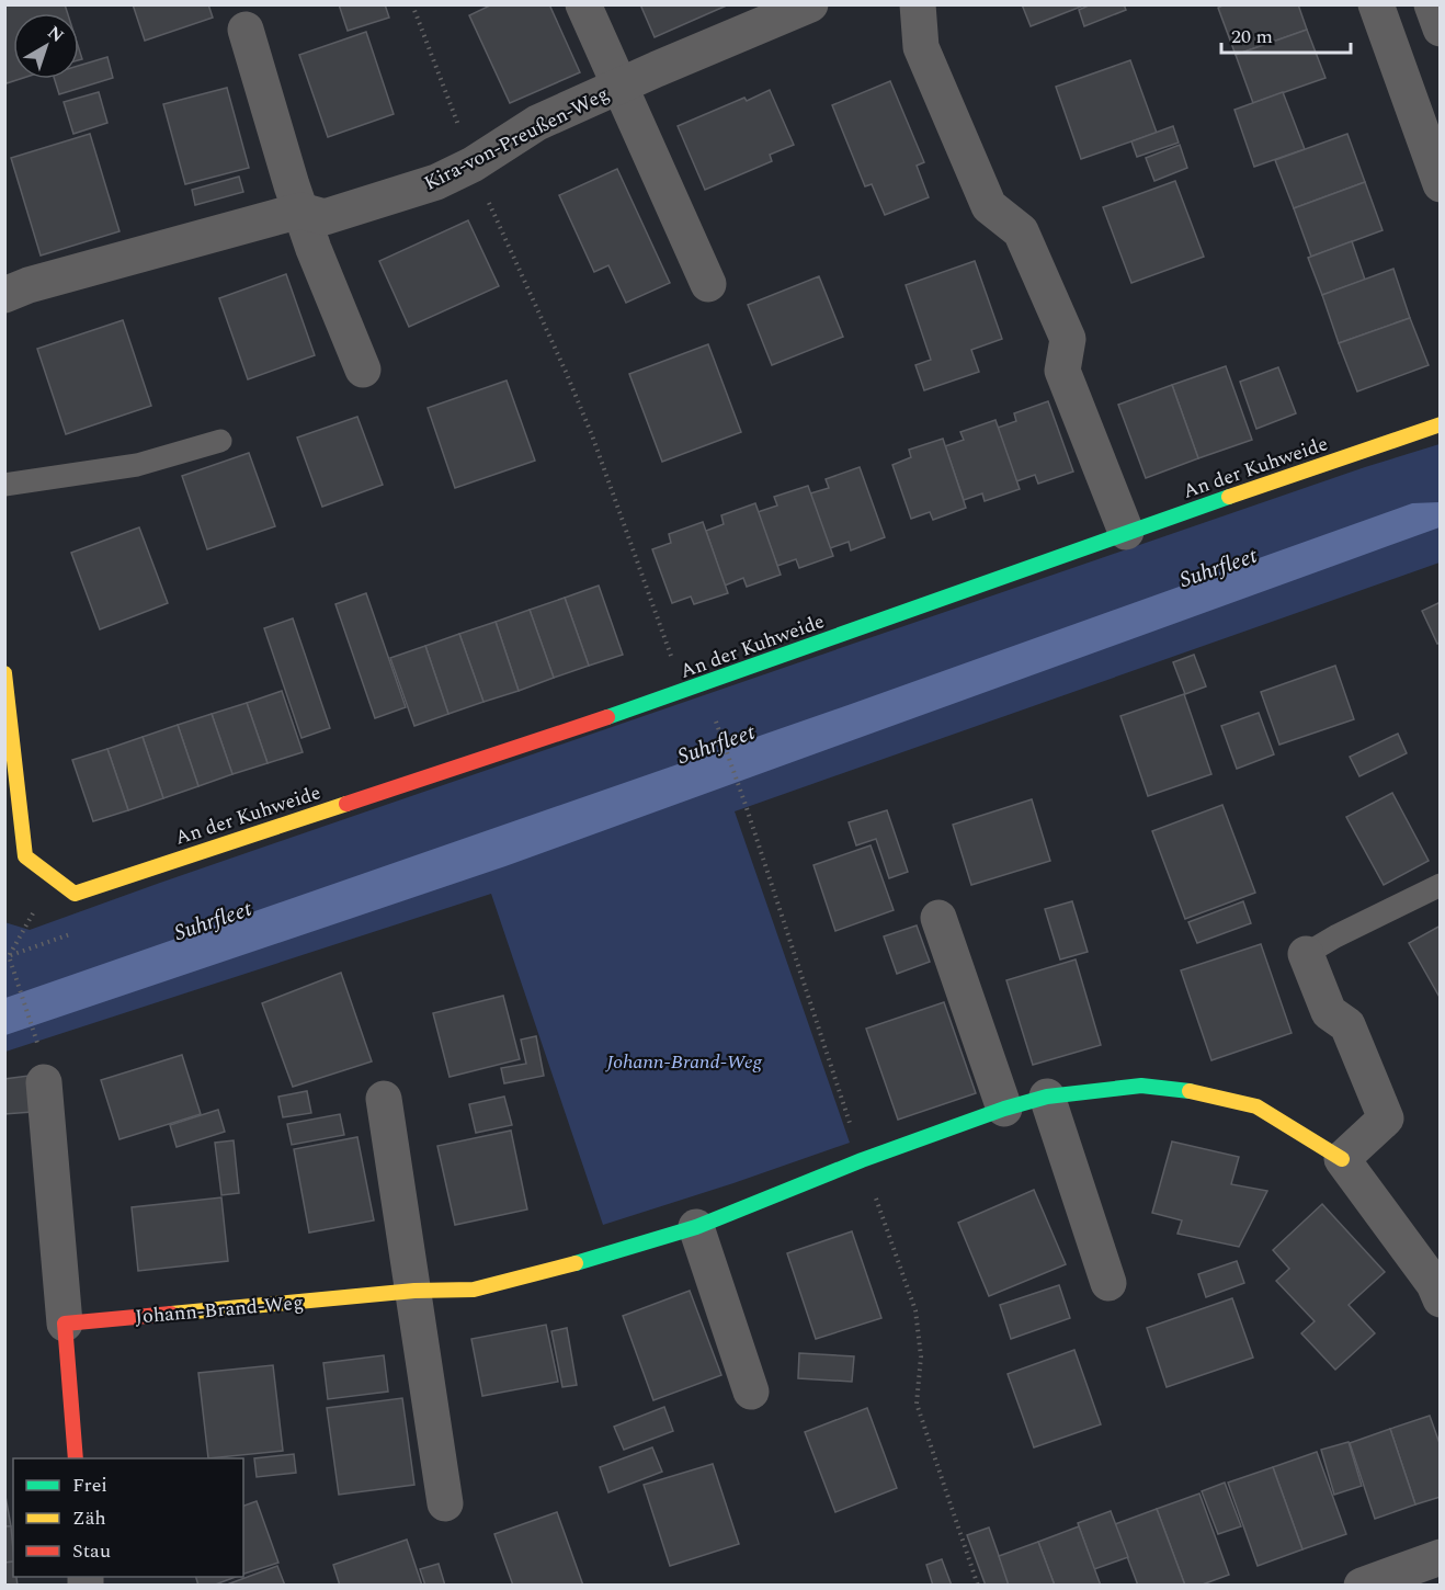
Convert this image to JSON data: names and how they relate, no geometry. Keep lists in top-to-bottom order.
{
  "streets": {
    "street": ["Kira-von-Preußen-Weg", "An der Kuhweide", "Johann-Brand-Weg"]
  },
  "water": ["Suhrfleet"],
  "parks": ["Johann-Brand-Weg"],
  "legend": ["Frei", "Zäh", "Stau"],
  "scale_bar": "20 m",
  "north": "top right"
}
